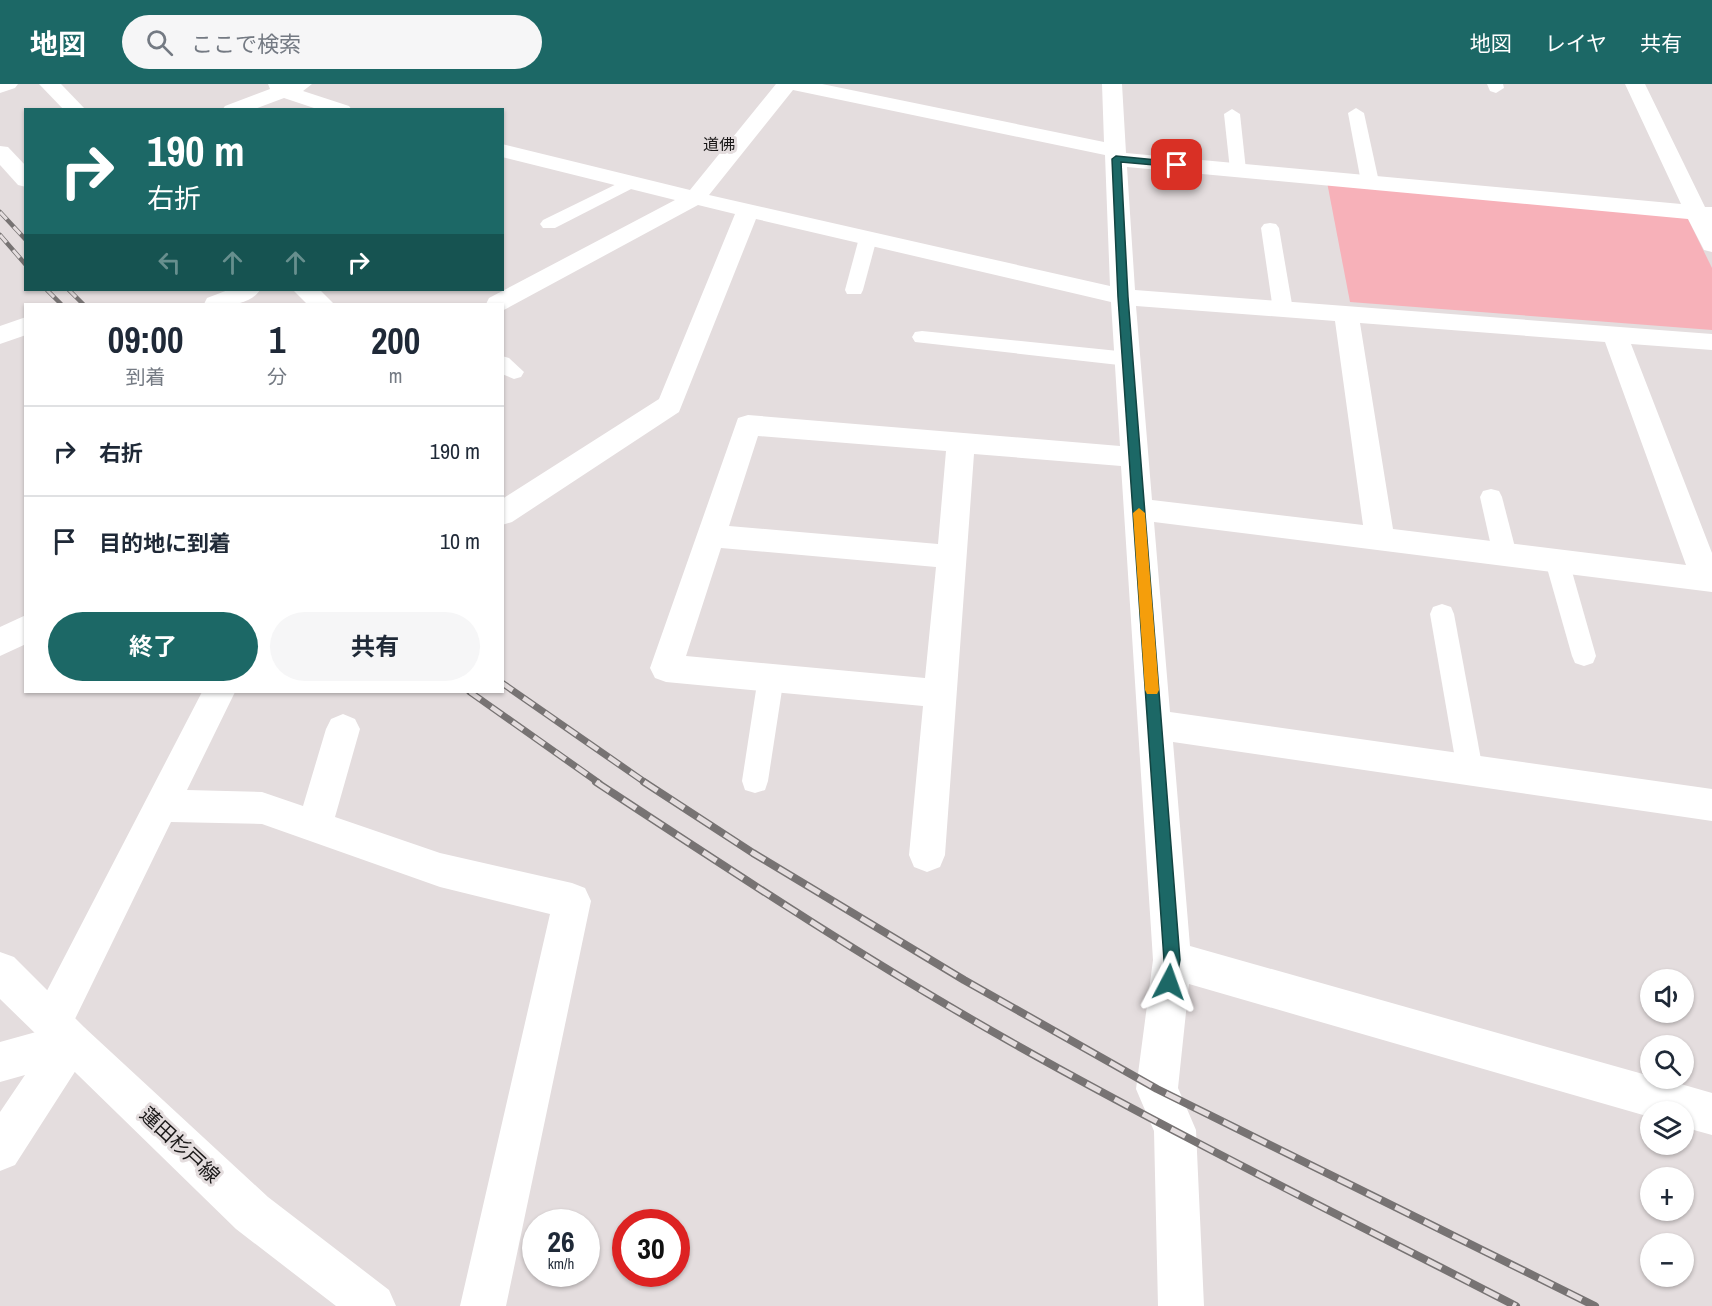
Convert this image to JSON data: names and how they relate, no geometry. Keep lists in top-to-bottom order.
{
  "streets": {
    "street": ["蓮田杉戸線"]
  },
  "districts": ["道佛"],
  "page": {
    "header": "地図",
    "search": "ここで検索",
    "nav": ["地図", "レイヤ", "共有"],
    "turn": ["190 m", "右折"],
    "eta": [
      "09:00",
      "到着",
      "1",
      "分",
      "200",
      "m"
    ],
    "list": [
      {
        "name": "右折",
        "value": "190 m"
      },
      {
        "name": "目的地に到着",
        "value": "10 m"
      }
    ],
    "buttons": ["終了", "共有"],
    "map_buttons": ["+", "−"],
    "speed": "26 km/h",
    "limit": "30"
  }
}
